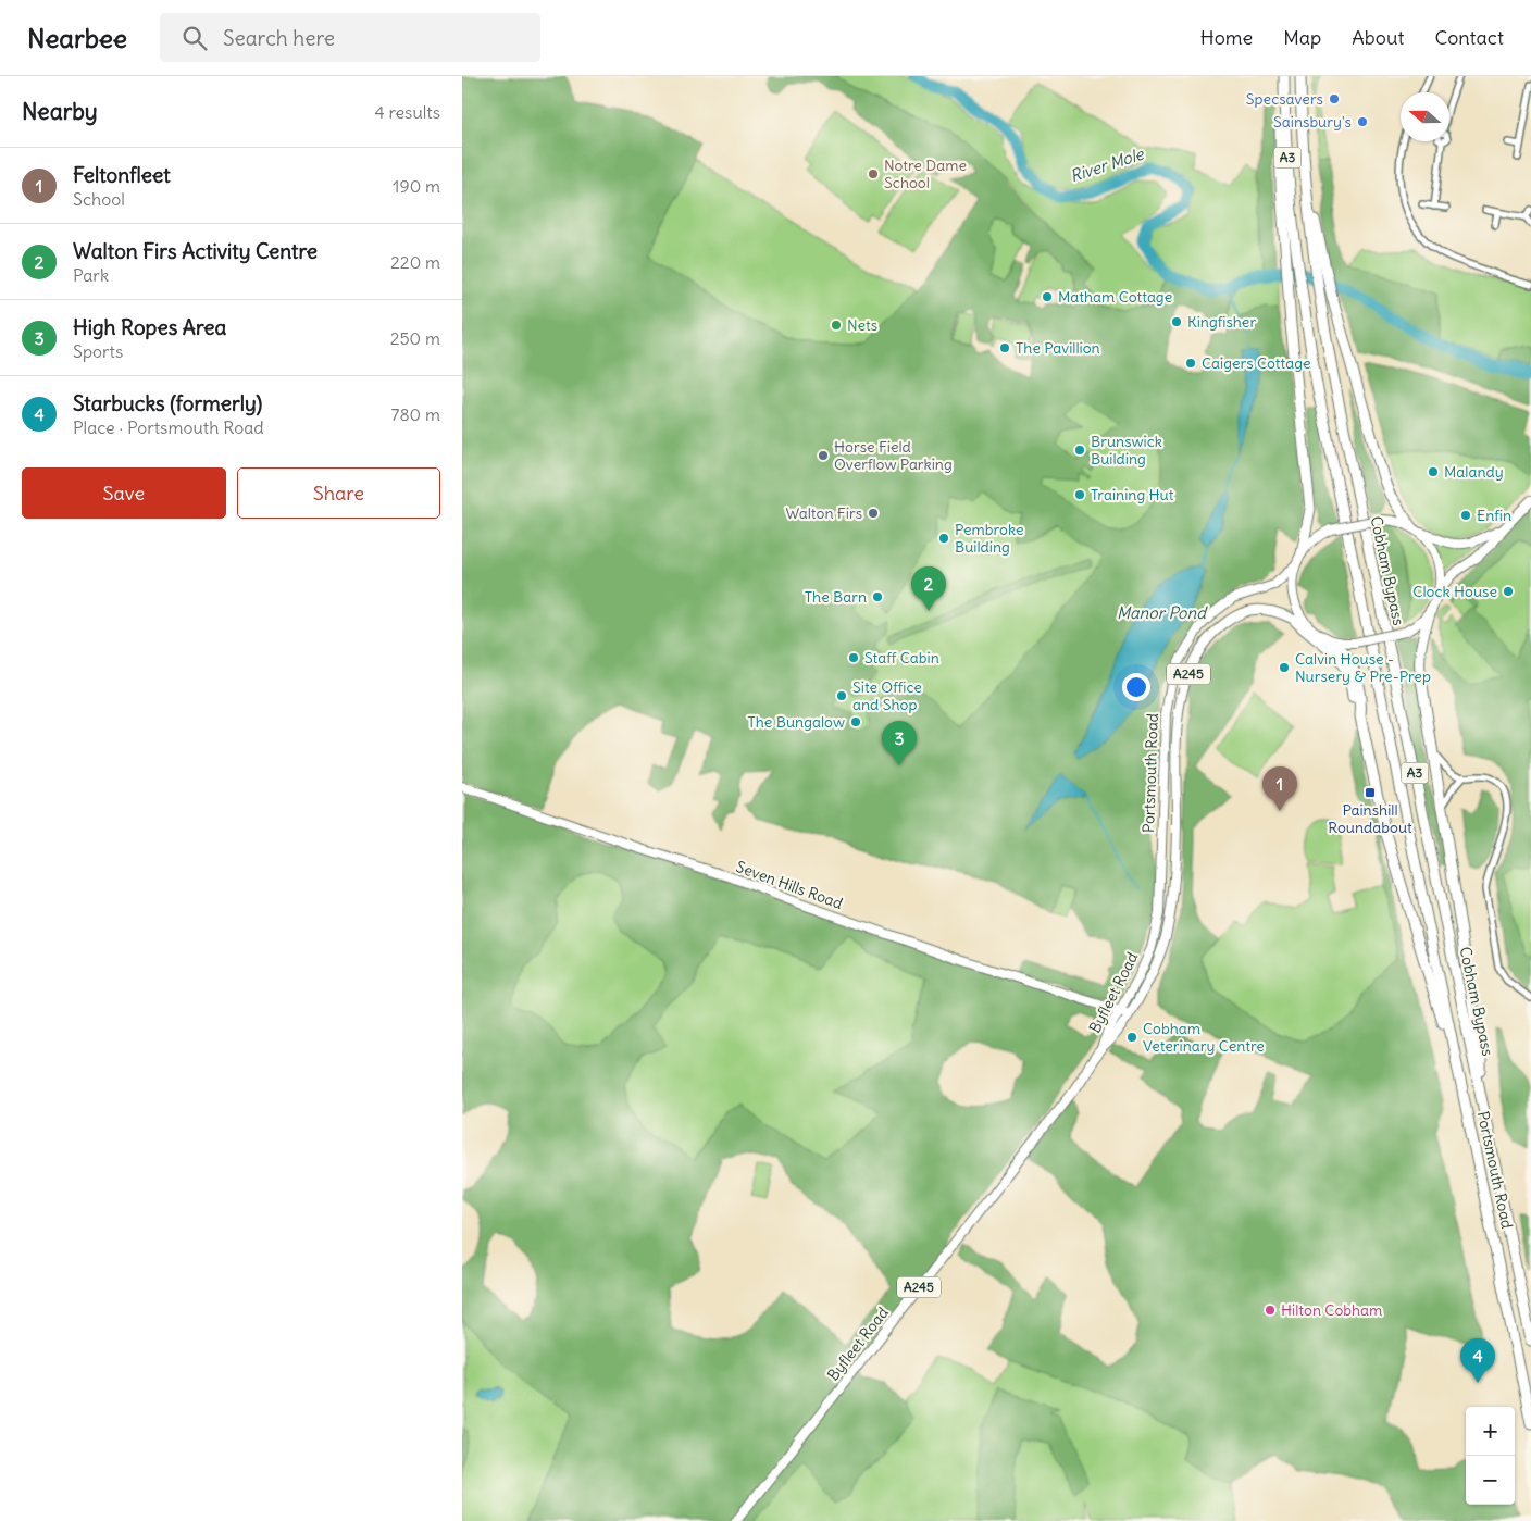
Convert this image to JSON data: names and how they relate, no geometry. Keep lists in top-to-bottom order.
{
  "streets": {
    "highway": ["A3", "Cobham Bypass", "Portsmouth Road"],
    "main road": ["A245", "Seven Hills Road", "Byfleet Road"]
  },
  "crossings": [
    ["Cobham Bypass", "Portsmouth Road"],
    ["Portsmouth Road", "Byfleet Road"],
    ["Seven Hills Road", "Byfleet Road"]
  ],
  "water": ["River Mole", "Manor Pond"],
  "places": {
    "other": [
      "Specsavers",
      "Sainsbury's",
      "Notre Dame School",
      "Matham Cottage",
      "Kingfisher",
      "Nets",
      "The Pavillion",
      "Caigers Cottage",
      "Brunswick Building",
      "Horse Field Overflow Parking",
      "Malandy",
      "Training Hut",
      "Walton Firs",
      "Enfin",
      "Pembroke Building",
      "Clock House",
      "The Barn",
      "Staff Cabin",
      "Calvin House - Nursery & Pre-Prep",
      "Site Office and Shop",
      "The Bungalow",
      "Cobham Veterinary Centre",
      "Hilton Cobham"
    ],
    "transit": ["Painshill Roundabout"]
  },
  "north": "left",
  "page": {
    "header": "Nearbee",
    "search": "Search here",
    "nav": [
      "Home",
      "Map",
      "About",
      "Contact"
    ],
    "heading": ["Nearby", "4 results"],
    "list": [
      {
        "mark": "1",
        "name": "Feltonfleet",
        "note": "School",
        "value": "190 m"
      },
      {
        "mark": "2",
        "name": "Walton Firs Activity Centre",
        "note": "Park",
        "value": "220 m"
      },
      {
        "mark": "3",
        "name": "High Ropes Area",
        "note": "Sports",
        "value": "250 m"
      },
      {
        "mark": "4",
        "name": "Starbucks (formerly)",
        "note": "Place · Portsmouth Road",
        "value": "780 m"
      }
    ],
    "buttons": ["Save", "Share"],
    "pins": [
      "2",
      "3",
      "1",
      "4"
    ],
    "map_buttons": ["+", "−"]
  }
}
